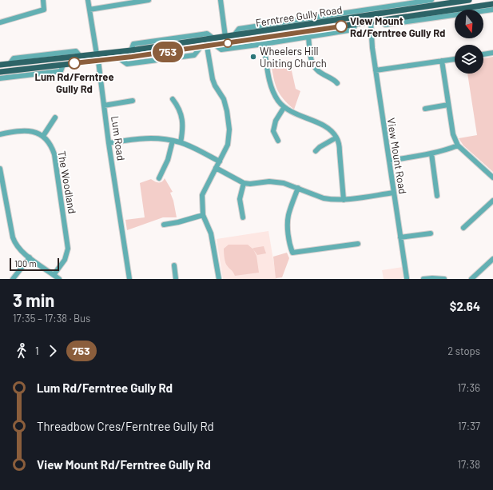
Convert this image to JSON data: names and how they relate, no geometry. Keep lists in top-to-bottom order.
{
  "streets": {
    "main road": ["Ferntree Gully Road", "Lum Road"],
    "street": ["View Mount Road", "The Woodland"]
  },
  "crossings": [
    ["Ferntree Gully Road", "Lum Road"],
    ["Ferntree Gully Road", "View Mount Road"]
  ],
  "places": ["View Mount Rd/Ferntree Gully Rd", "Wheelers Hill Uniting Church", "Lum Rd/Ferntree Gully Rd"],
  "lines": ["bus line 753"],
  "scale_bar": "100 m",
  "north": "bottom",
  "page": {
    "on_map": "753",
    "scale": "100 m",
    "heading": ["3 min", "17:35 – 17:38 · Bus", "$2.64"],
    "legs": ["1", "753", "2 stops"],
    "list": [
      {
        "name": "Lum Rd/Ferntree Gully Rd",
        "value": "17:36"
      },
      {
        "name": "Threadbow Cres/Ferntree Gully Rd",
        "value": "17:37"
      },
      {
        "name": "View Mount Rd/Ferntree Gully Rd",
        "value": "17:38"
      }
    ]
  }
}
